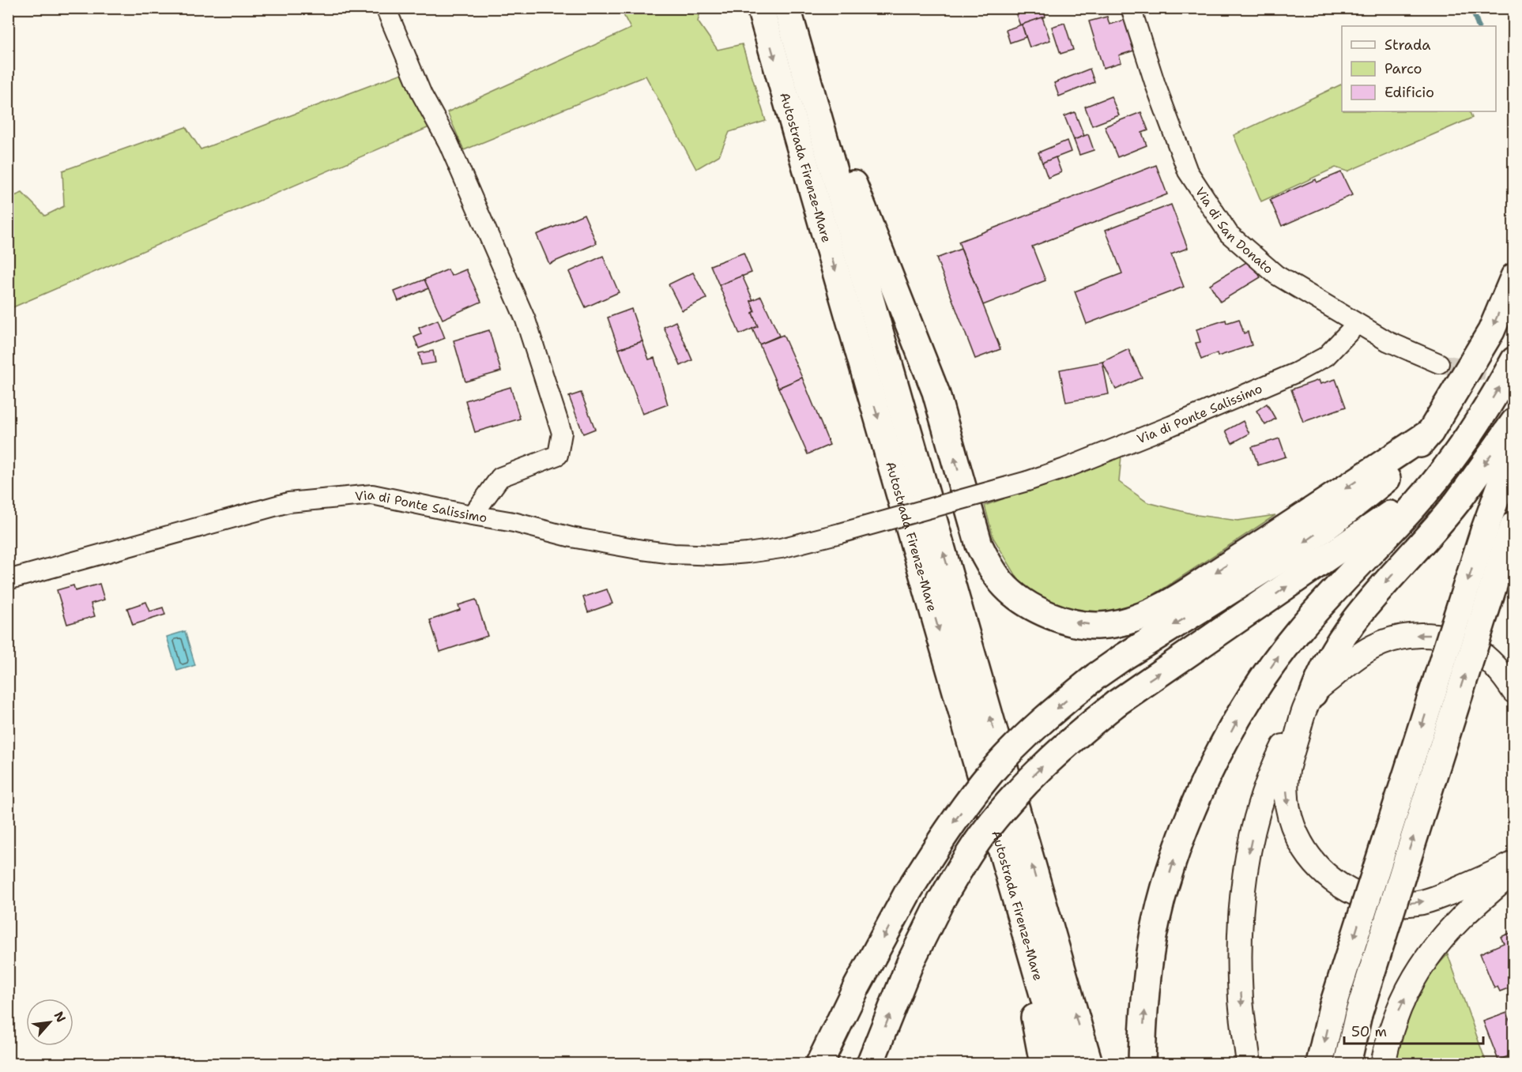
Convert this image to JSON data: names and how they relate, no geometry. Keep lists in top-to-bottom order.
{
  "streets": {
    "highway": ["Autostrada Firenze-Mare"],
    "street": ["Via di San Donato", "Via di Ponte Salissimo"]
  },
  "crossings": [
    ["Via di San Donato", "Via di Ponte Salissimo"]
  ],
  "legend": ["Strada", "Parco", "Edificio"],
  "scale_bar": "50 m",
  "north": "top right"
}
